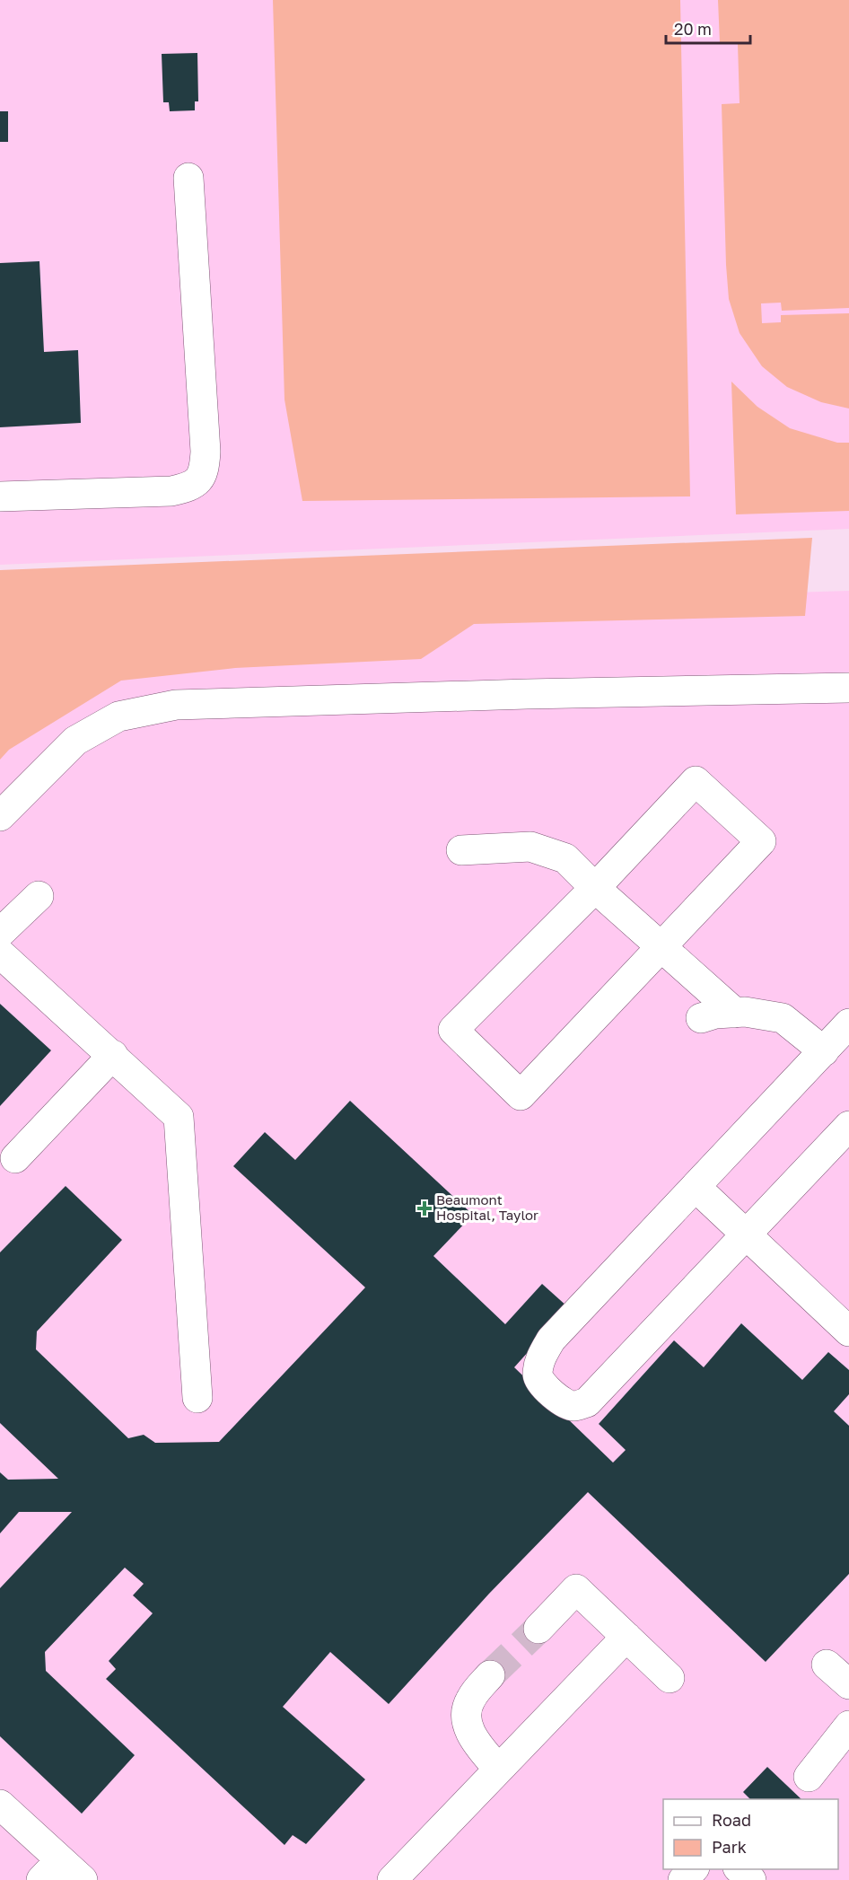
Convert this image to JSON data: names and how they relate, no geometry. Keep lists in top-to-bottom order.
{
  "places": {
    "health": ["Beaumont Hospital, Taylor"]
  },
  "legend": ["Road", "Park"],
  "scale_bar": "20 m"
}
